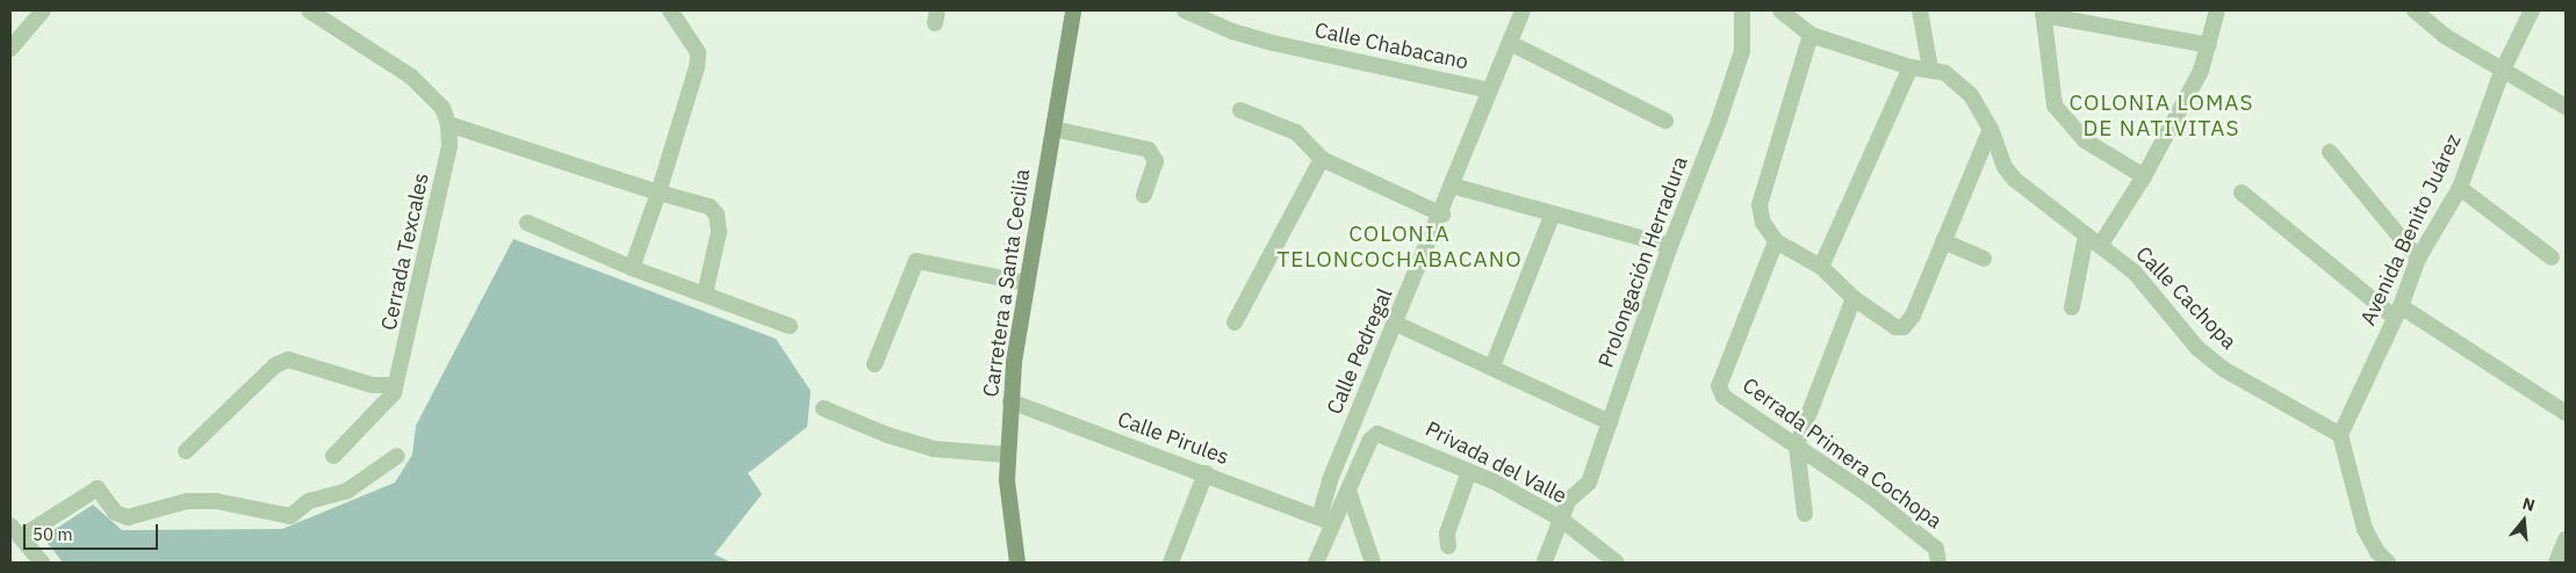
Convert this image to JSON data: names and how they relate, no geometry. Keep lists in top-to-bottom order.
{
  "streets": {
    "main road": ["Carretera a Santa Cecilia"],
    "street": [
      "Calle Chabacano",
      "Avenida Benito Juárez",
      "Cerrada Texcales",
      "Prolongación Herradura",
      "Calle Cachopa",
      "Calle Pedregal",
      "Calle Pirules",
      "Cerrada Primera Cochopa",
      "Privada del Valle"
    ]
  },
  "crossings": [
    ["Calle Chabacano", "Calle Pedregal"],
    ["Avenida Benito Juárez", "Calle Cachopa"],
    ["Prolongación Herradura", "Privada del Valle"],
    ["Carretera a Santa Cecilia", "Calle Pirules"],
    ["Calle Pedregal", "Calle Pirules"]
  ],
  "districts": ["COLONIA LOMAS DE NATIVITAS", "COLONIA TELONCOCHABACANO"],
  "scale_bar": "50 m",
  "north": "top"
}
